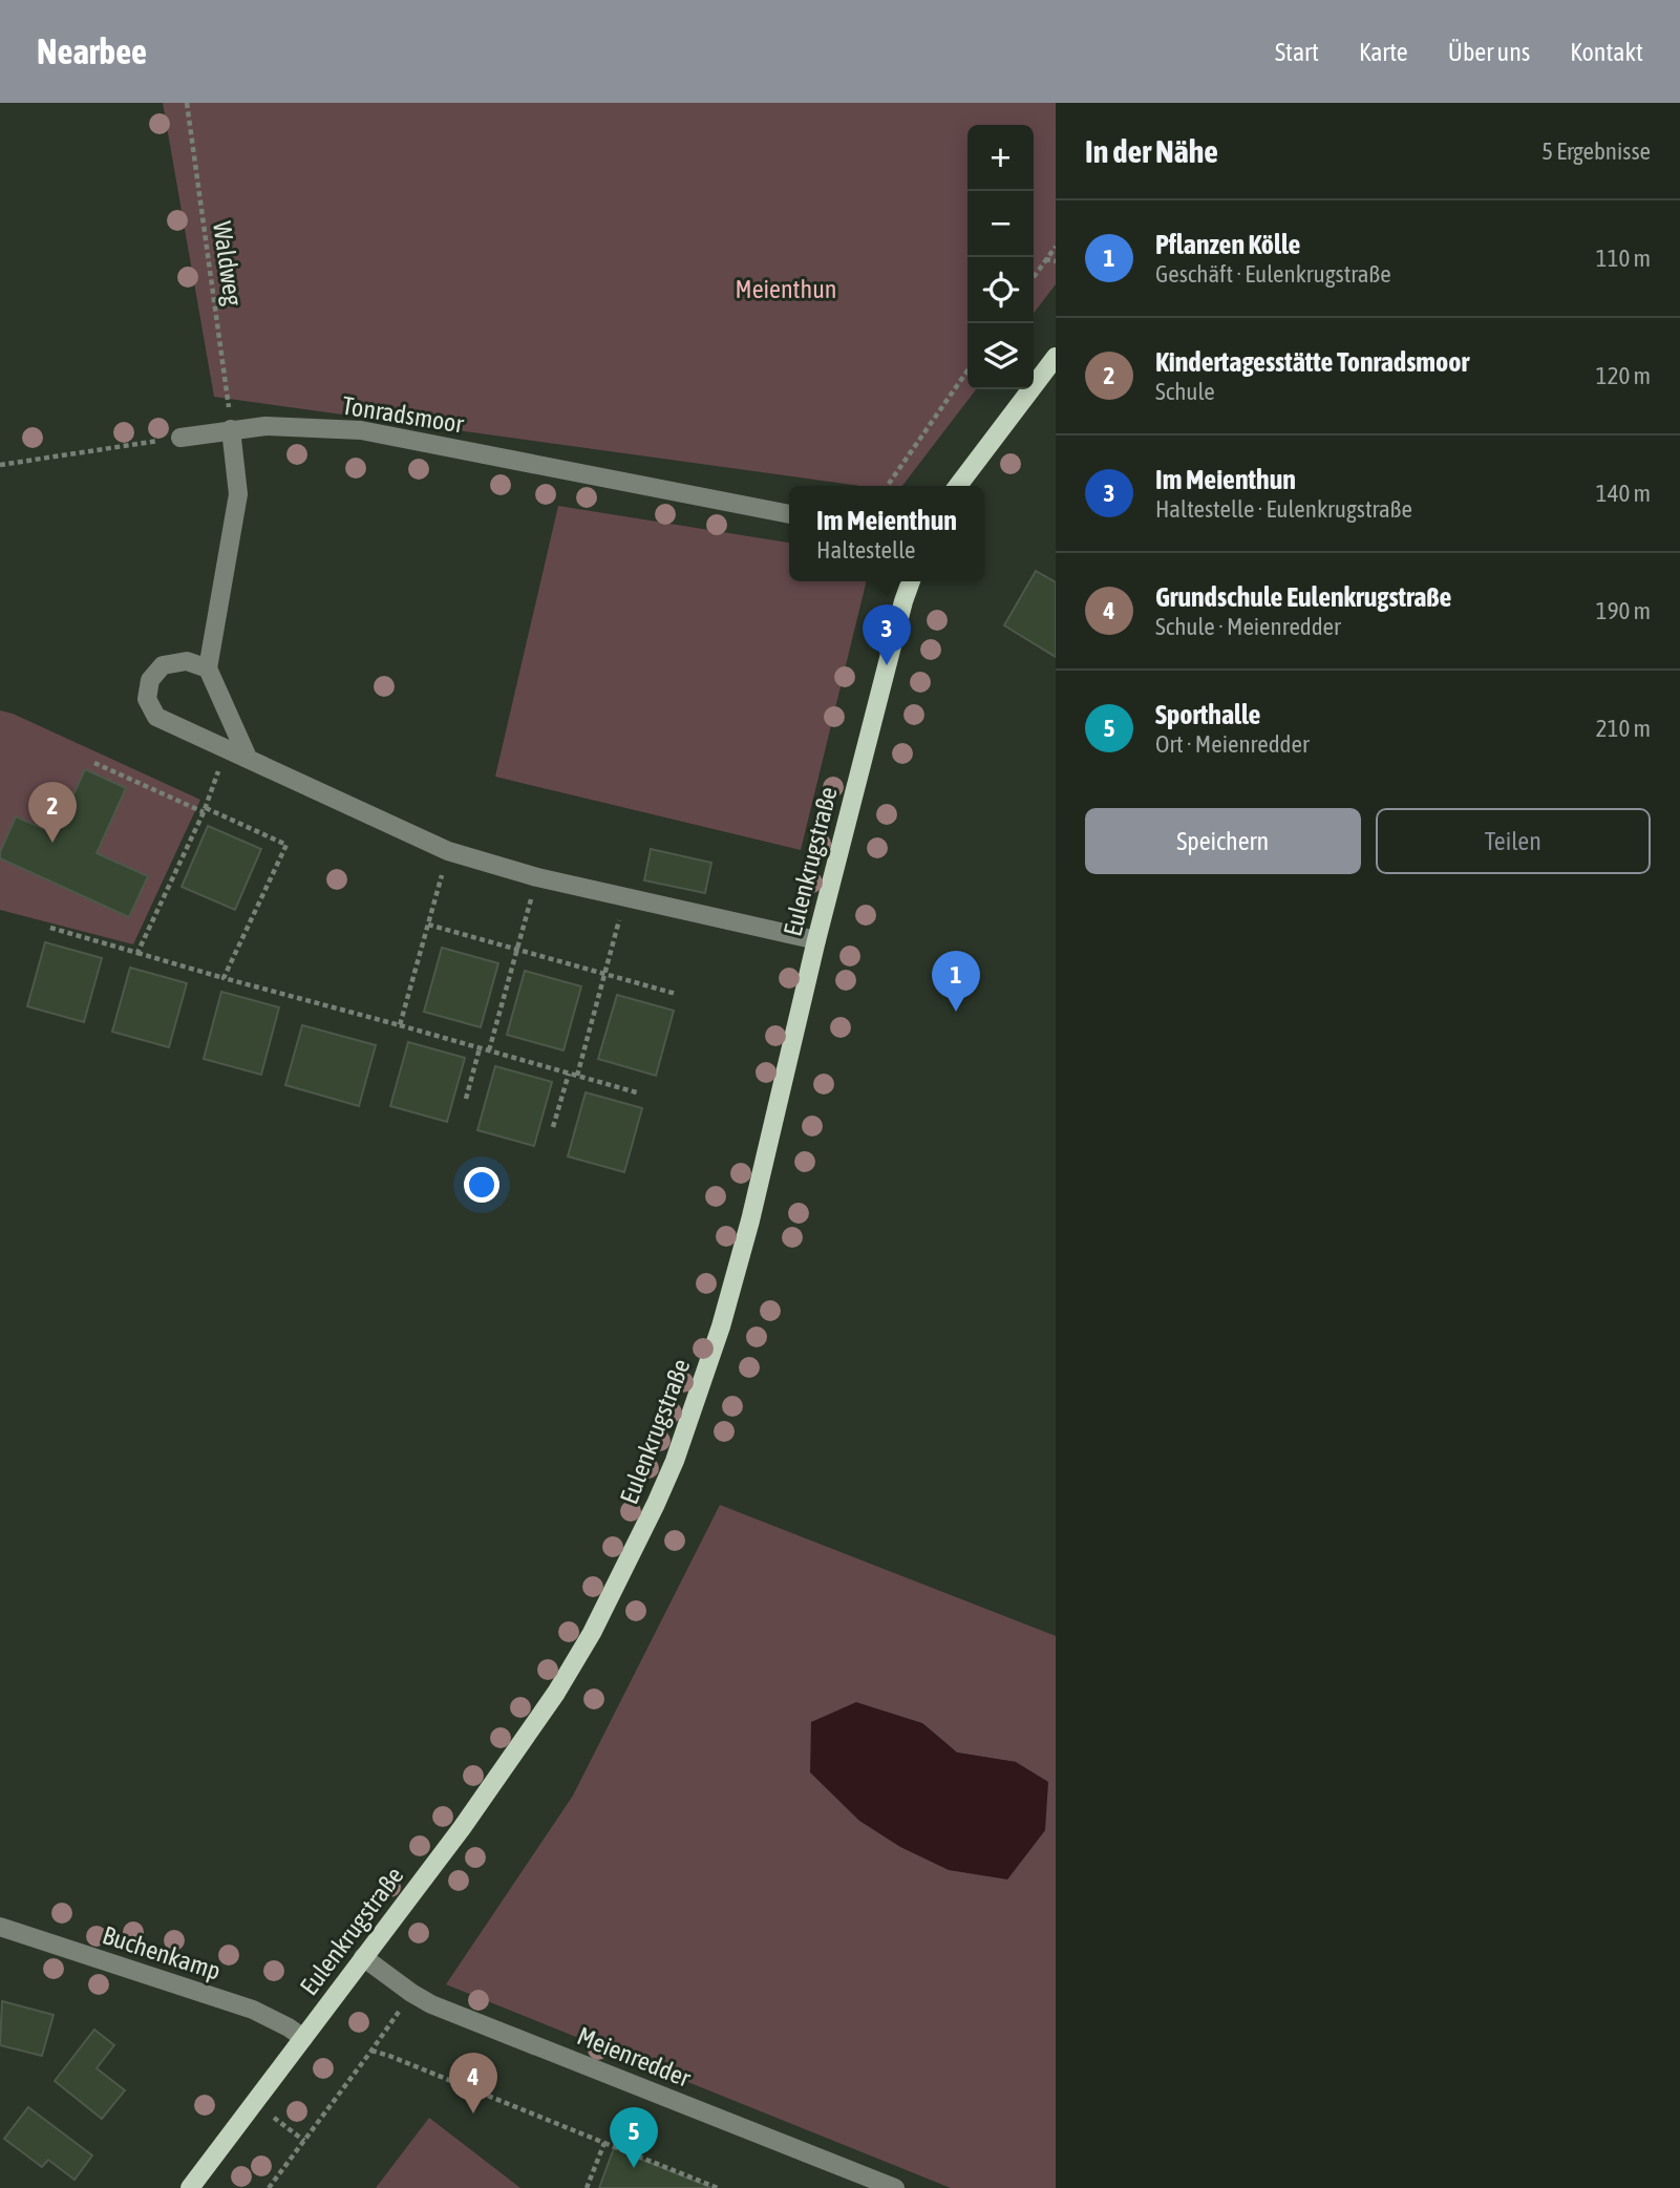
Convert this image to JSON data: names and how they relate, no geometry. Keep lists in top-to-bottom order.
{
  "streets": {
    "main road": ["Eulenkrugstraße"],
    "street": ["Tonradsmoor", "Buchenkamp", "Meienredder"],
    "path": ["Waldweg"]
  },
  "crossings": [
    ["Waldweg", "Tonradsmoor"],
    ["Eulenkrugstraße", "Buchenkamp"],
    ["Eulenkrugstraße", "Meienredder"]
  ],
  "parks": ["Meienthun"],
  "page": {
    "header": "Nearbee",
    "nav": [
      "Start",
      "Karte",
      "Über uns",
      "Kontakt"
    ],
    "heading": ["In der Nähe", "5 Ergebnisse"],
    "map_buttons": ["+", "−"],
    "list": [
      {
        "mark": "1",
        "name": "Pflanzen Kölle",
        "note": "Geschäft · Eulenkrugstraße",
        "value": "110 m"
      },
      {
        "mark": "2",
        "name": "Kindertagesstätte Tonradsmoor",
        "note": "Schule",
        "value": "120 m"
      },
      {
        "mark": "3",
        "name": "Im Meienthun",
        "note": "Haltestelle · Eulenkrugstraße",
        "value": "140 m"
      },
      {
        "mark": "4",
        "name": "Grundschule Eulenkrugstraße",
        "note": "Schule · Meienredder",
        "value": "190 m"
      },
      {
        "mark": "5",
        "name": "Sporthalle",
        "note": "Ort · Meienredder",
        "value": "210 m"
      }
    ],
    "popup": ["Im Meienthun", "Haltestelle"],
    "pins": [
      "3",
      "2",
      "1",
      "4",
      "5"
    ],
    "buttons": ["Speichern", "Teilen"]
  }
}
